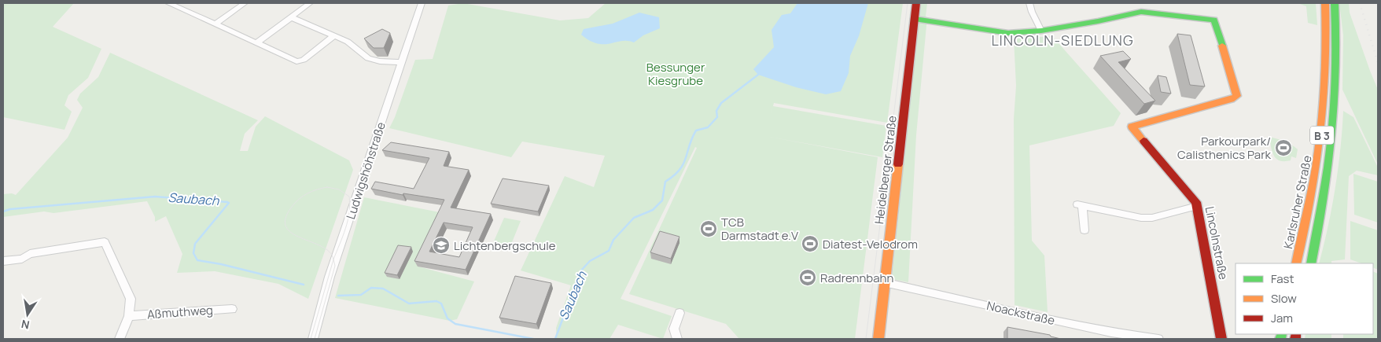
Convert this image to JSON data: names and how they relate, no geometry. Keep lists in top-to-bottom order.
{
  "streets": {
    "street": [
      "B 3",
      "Heidelberger Straße",
      "Ludwigshöhstraße",
      "Karlsruher Straße",
      "Lincolnstraße",
      "Aßmuthweg",
      "Noackstraße"
    ]
  },
  "crossings": [
    ["Heidelberger Straße", "Noackstraße"]
  ],
  "districts": ["LINCOLN-SIEDLUNG"],
  "water": ["Saubach"],
  "parks": ["Bessunger Kiesgrube"],
  "places": {
    "sports": [
      "Parkourpark/ Calisthenics Park",
      "TCB Darmstadt e.V",
      "Diatest-Velodrom",
      "Radrennbahn"
    ],
    "school or university": ["Lichtenbergschule"]
  },
  "legend": ["Fast", "Slow", "Jam"],
  "north": "bottom"
}
